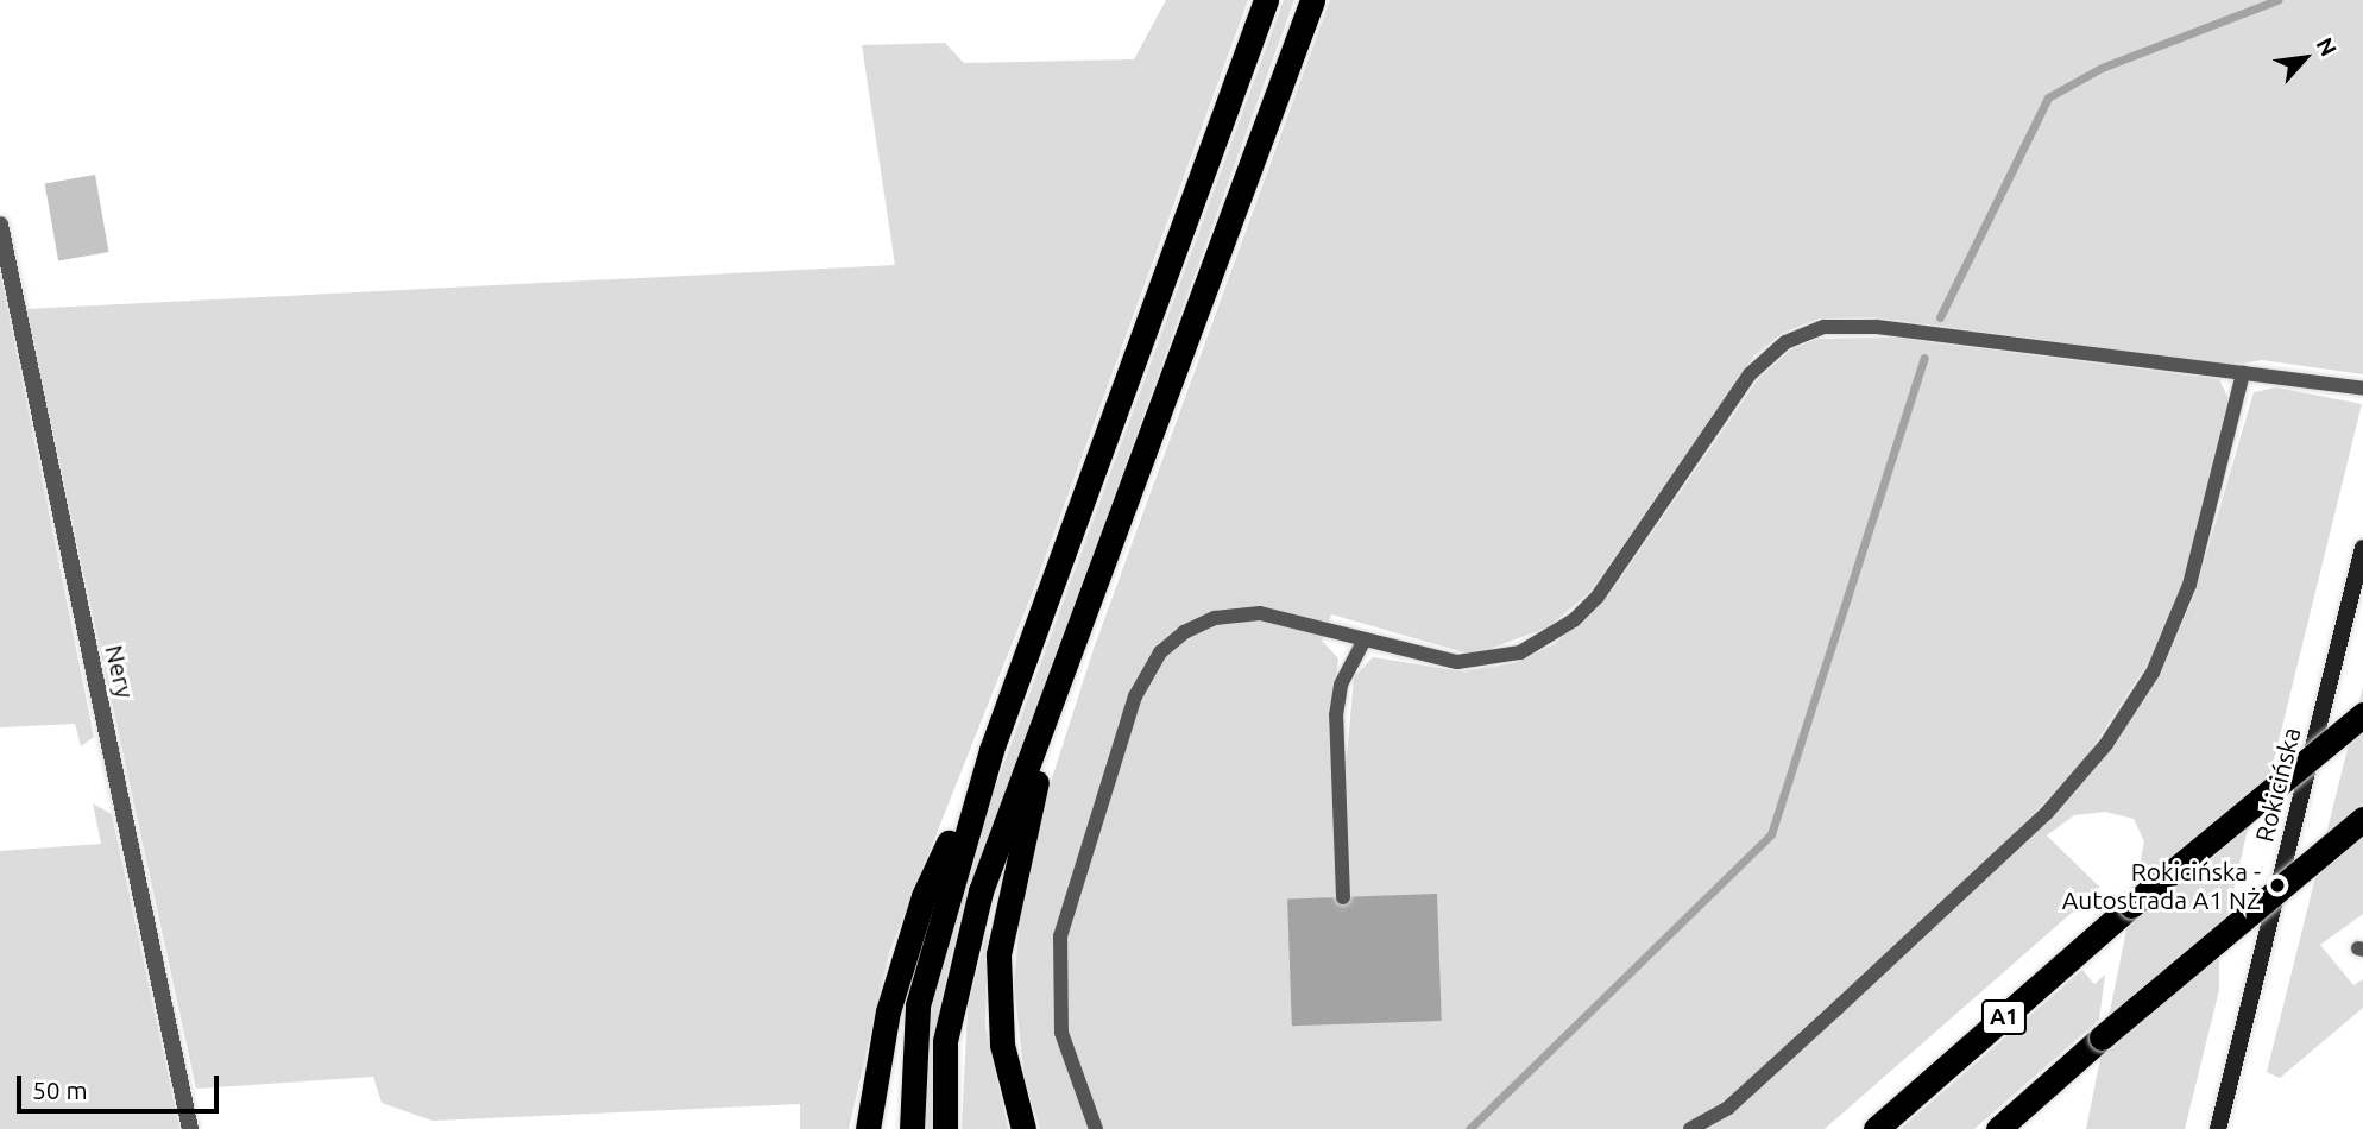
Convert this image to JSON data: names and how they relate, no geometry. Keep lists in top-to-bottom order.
{
  "streets": {
    "highway": ["A1"],
    "main road": ["Rokicińska"],
    "street": ["Nery"]
  },
  "places": ["Rokicińska - Autostrada A1 NŻ"],
  "scale_bar": "50 m",
  "north": "top right"
}
